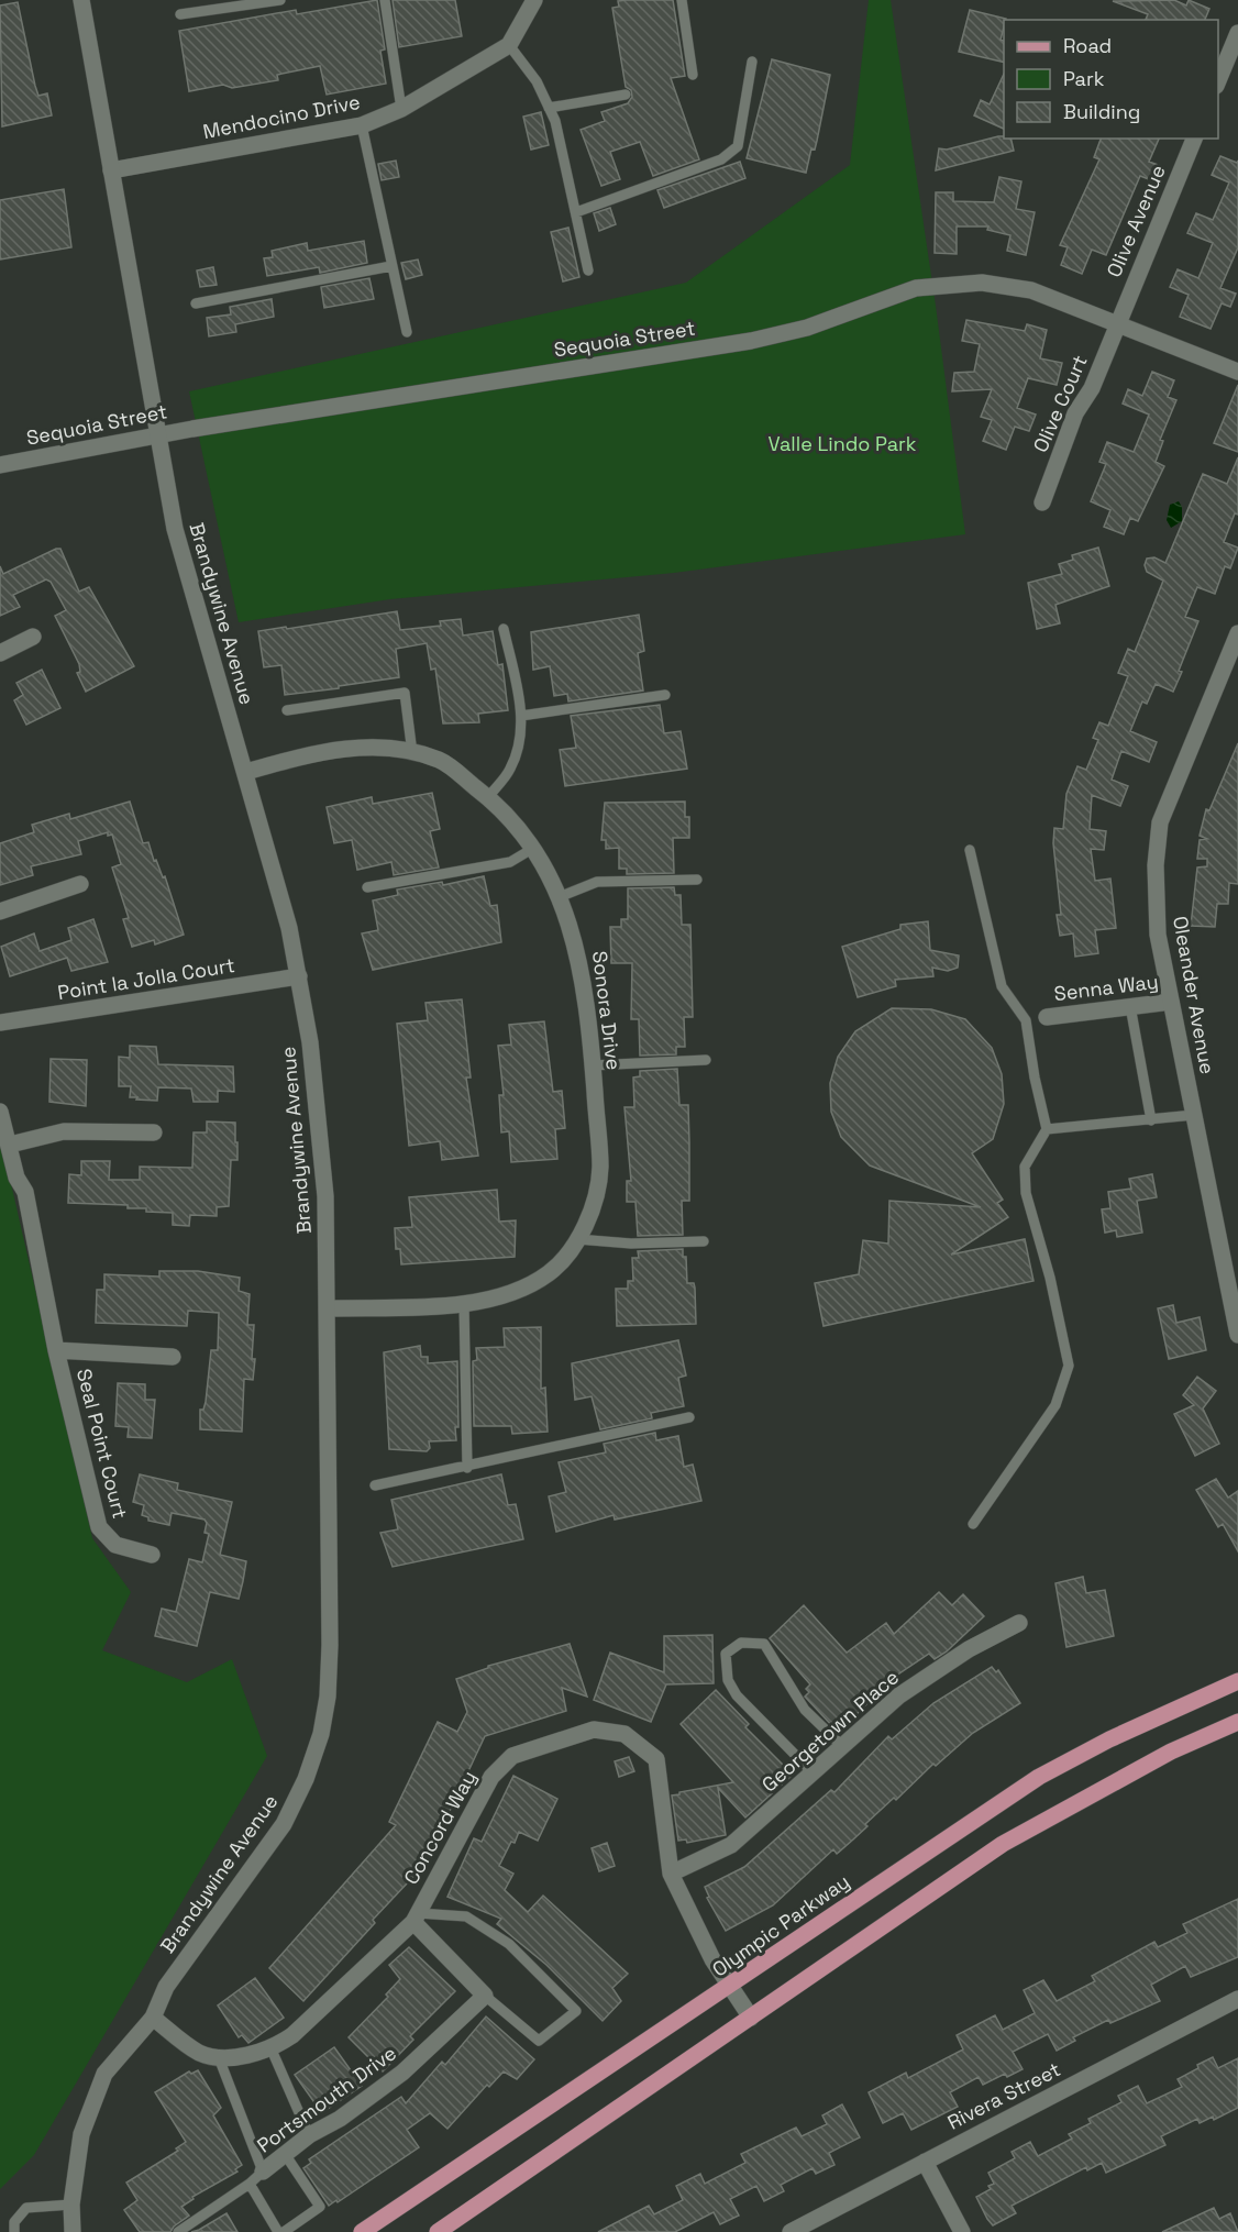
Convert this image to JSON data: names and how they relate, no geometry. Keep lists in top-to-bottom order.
{
  "streets": {
    "main road": ["Olympic Parkway"],
    "street": [
      "Mendocino Drive",
      "Olive Avenue",
      "Sequoia Street",
      "Olive Court",
      "Brandywine Avenue",
      "Point la Jolla Court",
      "Senna Way",
      "Oleander Avenue",
      "Sonora Drive",
      "Seal Point Court",
      "Georgetown Place",
      "Concord Way",
      "Rivera Street",
      "Portsmouth Drive"
    ]
  },
  "crossings": [
    ["Mendocino Drive", "Brandywine Avenue"],
    ["Olive Avenue", "Sequoia Street"],
    ["Olive Avenue", "Olive Court"],
    ["Sequoia Street", "Olive Court"],
    ["Sequoia Street", "Brandywine Avenue"],
    ["Brandywine Avenue", "Point la Jolla Court"],
    ["Brandywine Avenue", "Sonora Drive"],
    ["Brandywine Avenue", "Concord Way"],
    ["Senna Way", "Oleander Avenue"],
    ["Georgetown Place", "Concord Way"],
    ["Concord Way", "Olympic Parkway"]
  ],
  "parks": ["Valle Lindo Park"],
  "legend": ["Road", "Park", "Building"]
}
